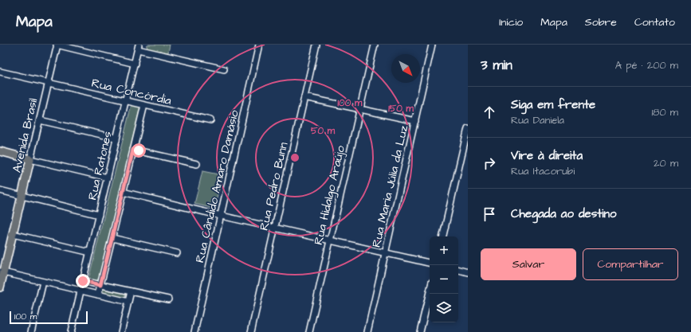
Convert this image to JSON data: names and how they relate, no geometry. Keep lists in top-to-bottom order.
{
  "streets": {
    "main road": ["Avenida Brasil"],
    "street": [
      "Rua Concórdia",
      "Rua Ratones",
      "Rua Cândido Amaro Damásio",
      "Rua Pedro Bunn",
      "Rua Maria Júlia da Luz",
      "Rua Hidalgo Araújo"
    ]
  },
  "crossings": [
    ["Rua Concórdia", "Avenida Brasil"],
    ["Rua Concórdia", "Rua Ratones"]
  ],
  "scale_bar": "100 m",
  "north": "bottom right",
  "page": {
    "header": "Mapa",
    "nav": [
      "Início",
      "Mapa",
      "Sobre",
      "Contato"
    ],
    "heading": ["3 min", "A pé · 200 m"],
    "list": [
      ["Siga em frente", "Rua Daniela", "180 m"],
      ["Vire à direita", "Rua Itacorubi", "20 m"],
      "Chegada ao destino"
    ],
    "map_buttons": ["+", "−"],
    "buttons": ["Salvar", "Compartilhar"],
    "scale": "100 m"
  },
  "rings": ["100 m", "150 m", "50 m"]
}
